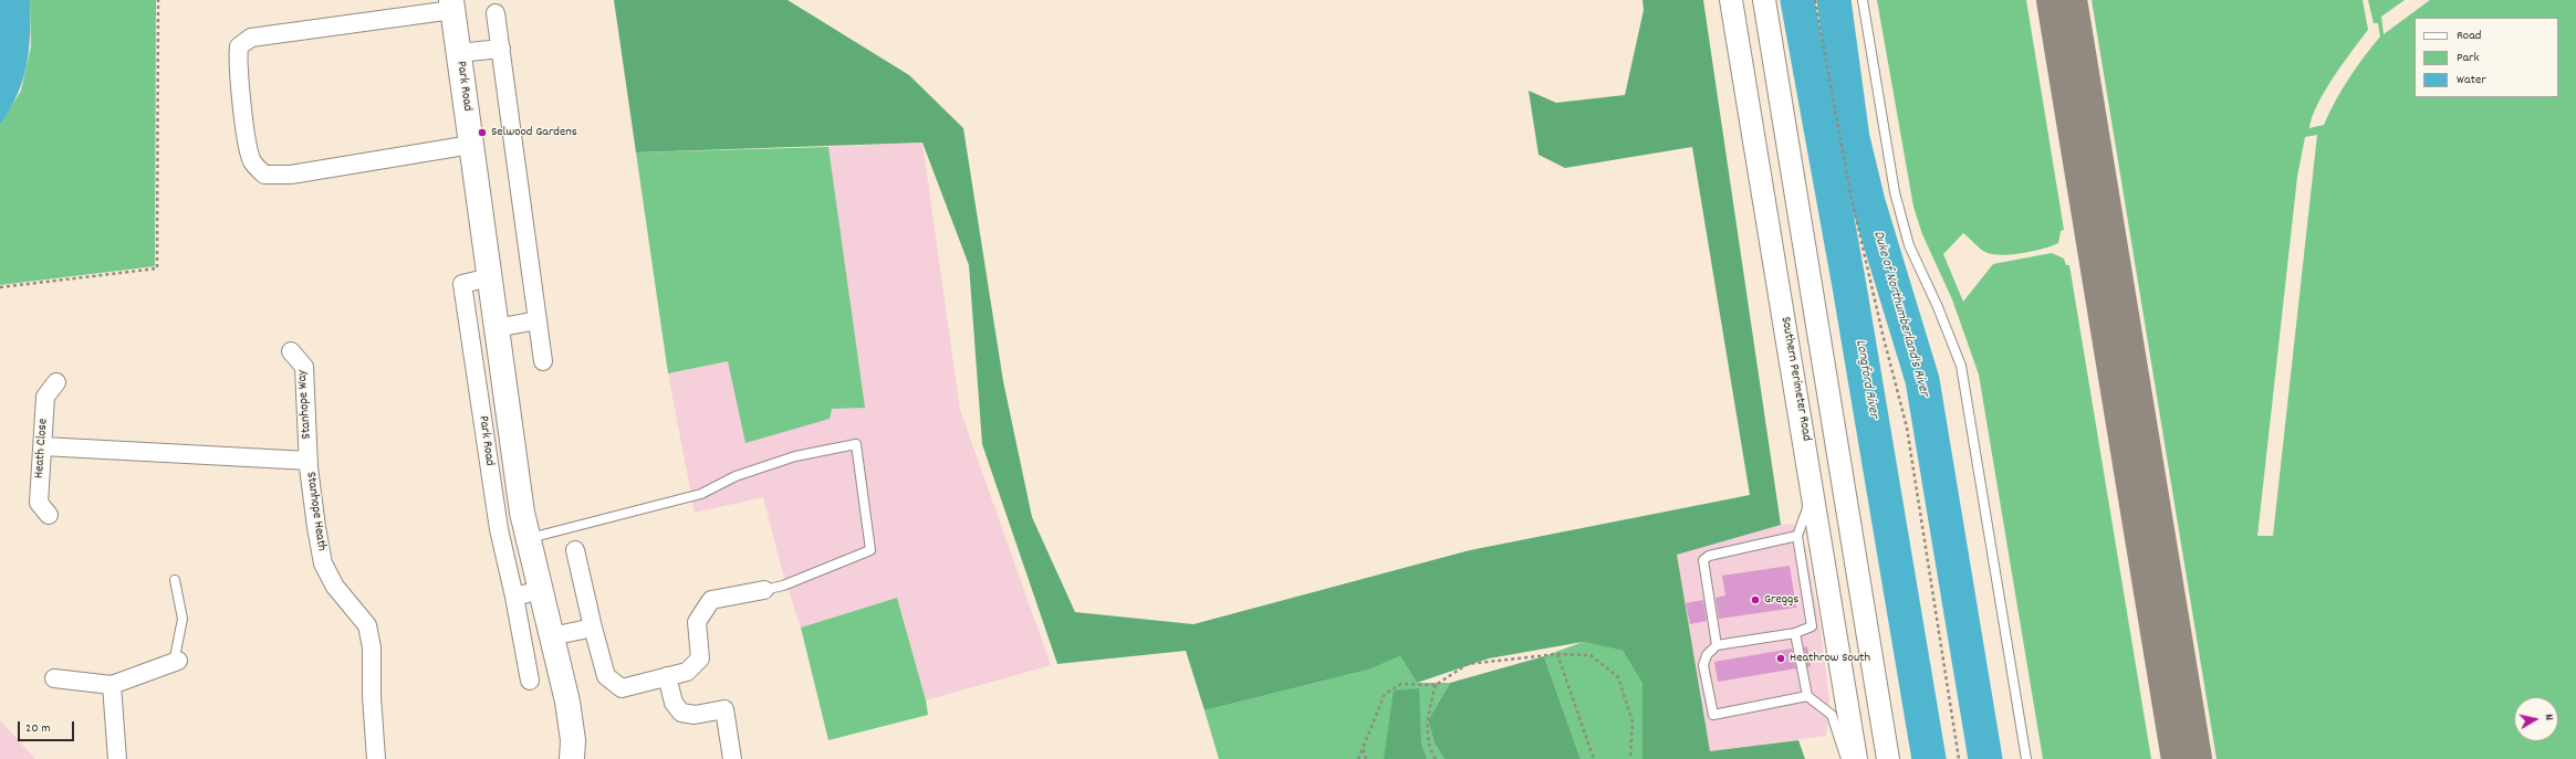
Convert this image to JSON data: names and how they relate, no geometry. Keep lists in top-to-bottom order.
{
  "streets": {
    "main road": ["Park Road"],
    "street": [
      "Southern Perimeter Road",
      "Stanhope Way",
      "Heath Close",
      "Stanhope Heath"
    ]
  },
  "crossings": [
    ["Stanhope Way", "Stanhope Heath"],
    ["Heath Close", "Stanhope Heath"]
  ],
  "water": ["Duke of Northumberland's River", "Longford River"],
  "places": ["Selwood Gardens", "Greggs", "Heathrow South"],
  "legend": ["Road", "Park", "Water"],
  "scale_bar": "20 m",
  "north": "right"
}
